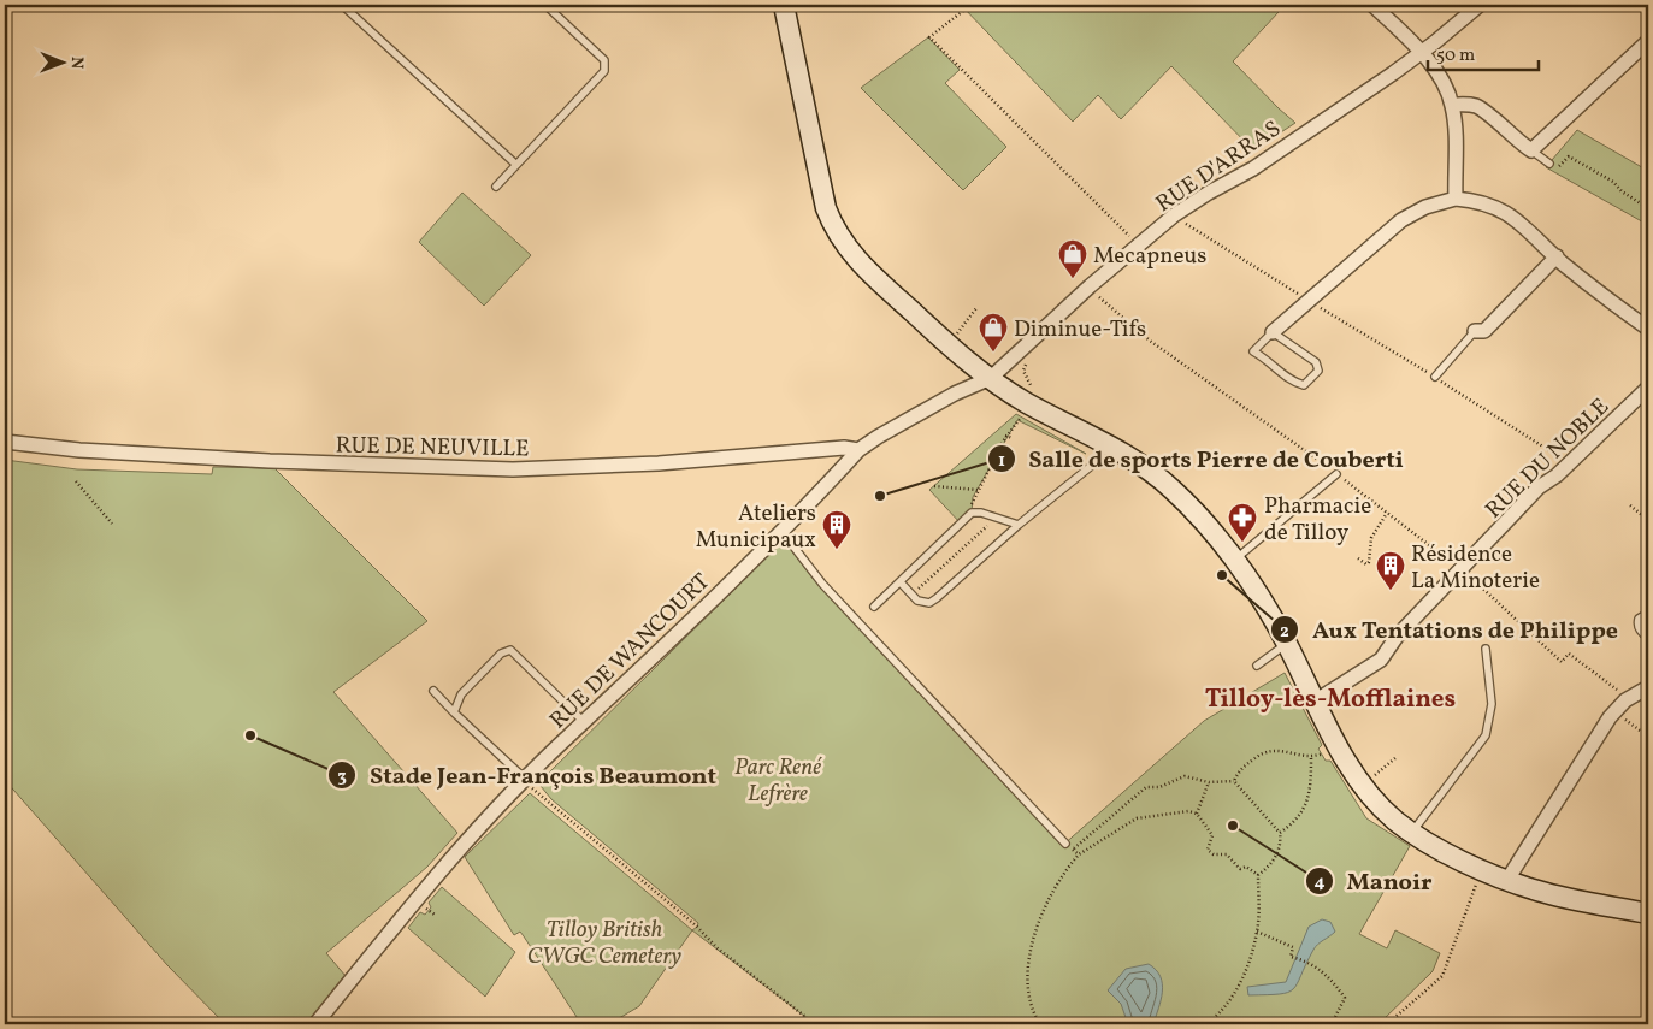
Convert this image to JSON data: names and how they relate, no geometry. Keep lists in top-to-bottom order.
{
  "streets": {
    "street": [
      "RUE D'ARRAS",
      "RUE DE NEUVILLE",
      "RUE DU NOBLE",
      "RUE DE WANCOURT"
    ]
  },
  "crossings": [
    ["RUE D'ARRAS", "RUE DE WANCOURT"],
    ["RUE DE NEUVILLE", "RUE DE WANCOURT"]
  ],
  "districts": ["Tilloy-lès-Mofflaines"],
  "parks": ["Parc René Lefrère", "Tilloy British CWGC Cemetery"],
  "places": {
    "shop": ["Mecapneus", "Diminue-Tifs"],
    "other": [
      "Salle de sports Pierre de Couberti",
      "Aux Tentations de Philippe",
      "Stade Jean-François Beaumont",
      "Manoir"
    ],
    "pharmacy": ["Pharmacie de Tilloy"],
    "building": ["Ateliers Municipaux", "Résidence La Minoterie"]
  },
  "scale_bar": "50 m",
  "north": "right"
}
